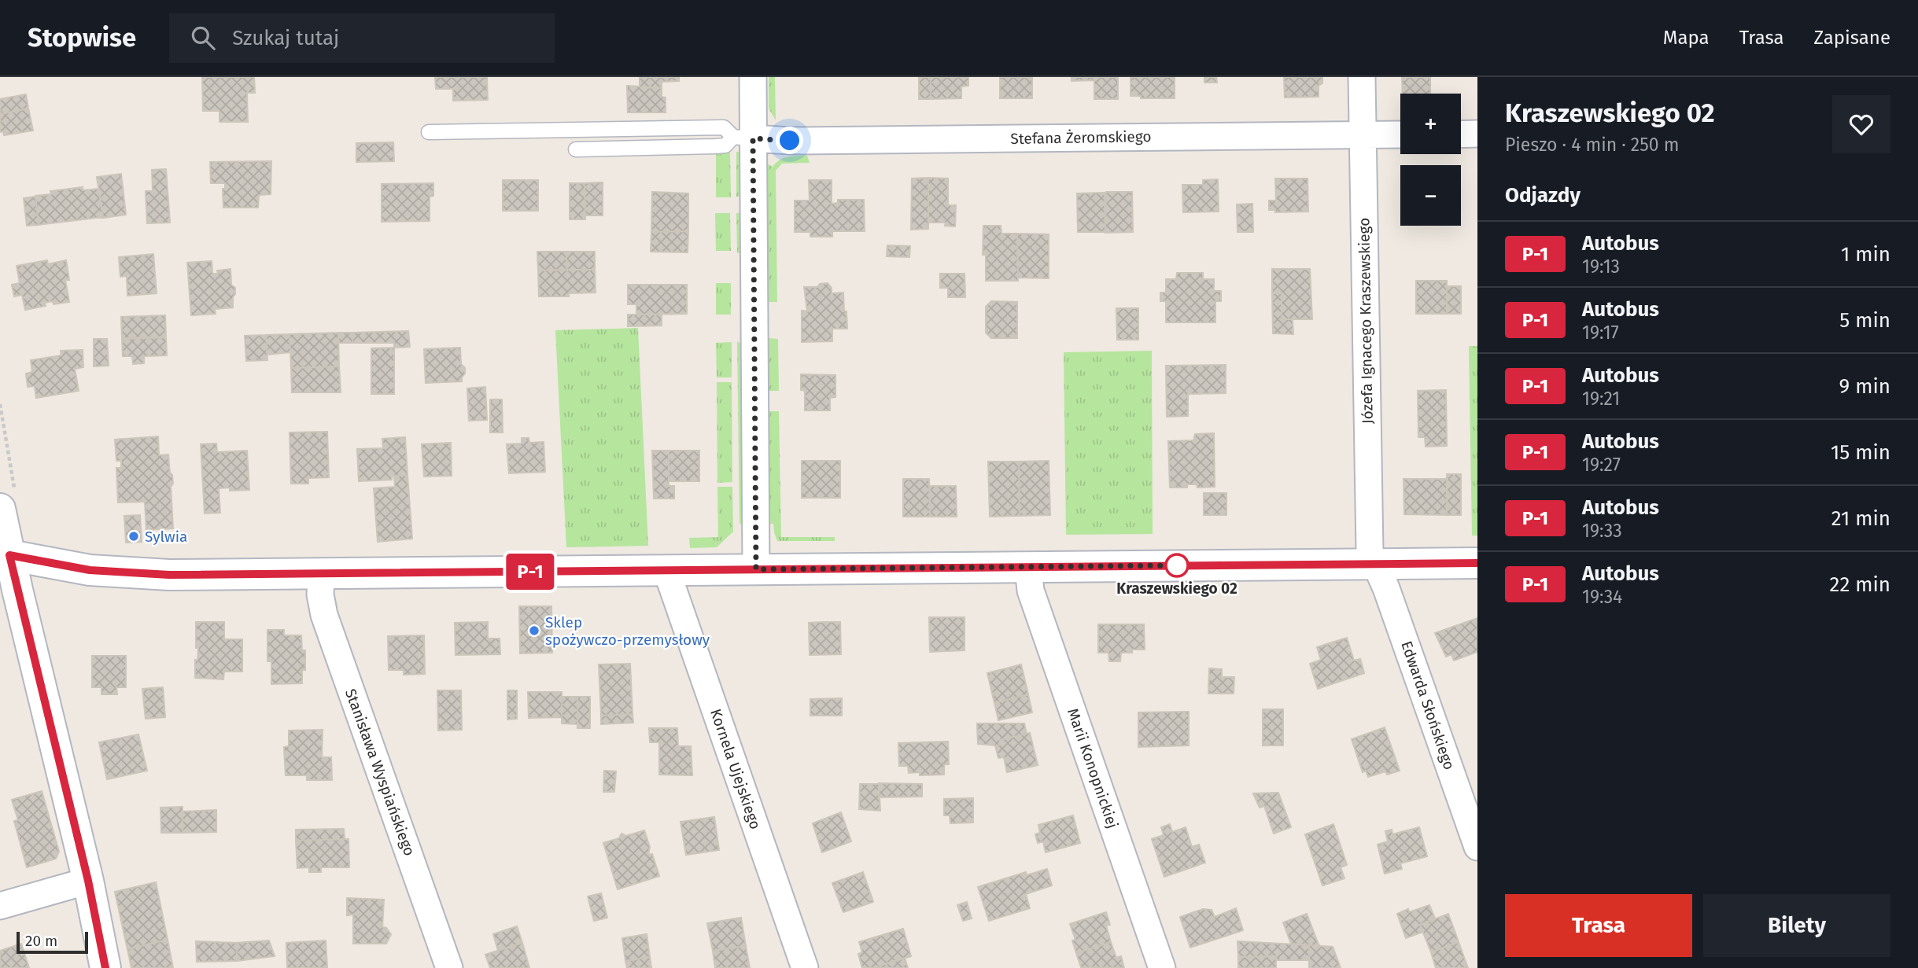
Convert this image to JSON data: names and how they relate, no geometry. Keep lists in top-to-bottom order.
{
  "streets": {
    "street": [
      "Stefana Żeromskiego",
      "Józefa Ignacego Kraszewskiego",
      "Edwarda Słońskiego",
      "Marii Konopnickiej",
      "Kornela Ujejskiego",
      "Stanisława Wyspiańskiego"
    ]
  },
  "crossings": [
    ["Stefana Żeromskiego", "Józefa Ignacego Kraszewskiego"],
    ["Józefa Ignacego Kraszewskiego", "Edwarda Słońskiego"]
  ],
  "places": ["Sylwia", "Kraszewskiego 02", "Sklep spożywczo-przemysłowy"],
  "lines": ["bus line P-1"],
  "scale_bar": "20 m",
  "page": {
    "header": "Stopwise",
    "search": "Szukaj tutaj",
    "nav": ["Mapa", "Trasa", "Zapisane"],
    "on_map": "P-1",
    "heading": [
      ["Kraszewskiego 02", "Pieszo · 4 min · 250 m"],
      "Odjazdy"
    ],
    "map_buttons": ["+", "−"],
    "list": [
      {
        "mark": "P-1",
        "name": "Autobus",
        "note": "19:13",
        "value": "1 min"
      },
      {
        "mark": "P-1",
        "name": "Autobus",
        "note": "19:17",
        "value": "5 min"
      },
      {
        "mark": "P-1",
        "name": "Autobus",
        "note": "19:21",
        "value": "9 min"
      },
      {
        "mark": "P-1",
        "name": "Autobus",
        "note": "19:27",
        "value": "15 min"
      },
      {
        "mark": "P-1",
        "name": "Autobus",
        "note": "19:33",
        "value": "21 min"
      },
      {
        "mark": "P-1",
        "name": "Autobus",
        "note": "19:34",
        "value": "22 min"
      }
    ],
    "buttons": ["Trasa", "Bilety"],
    "scale": "20 m"
  }
}
